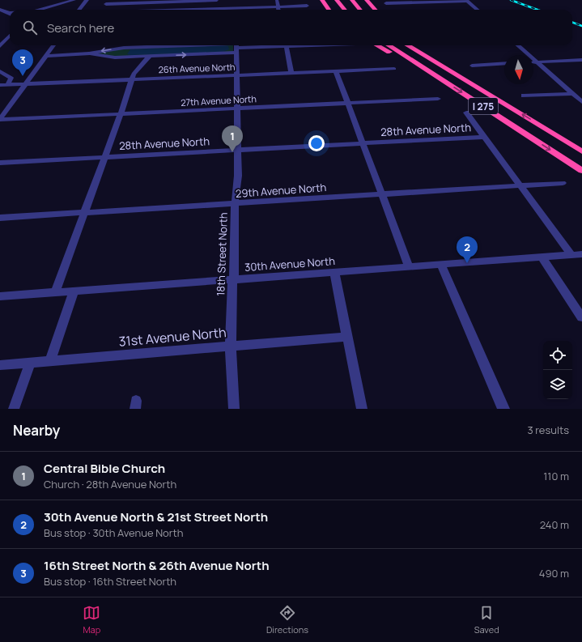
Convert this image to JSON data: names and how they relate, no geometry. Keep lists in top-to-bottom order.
{
  "streets": {
    "highway": ["I 275"],
    "street": [
      "26th Avenue North",
      "27th Avenue North",
      "28th Avenue North",
      "29th Avenue North",
      "18th Street North",
      "30th Avenue North",
      "31st Avenue North"
    ]
  },
  "crossings": [
    ["26th Avenue North", "18th Street North"],
    ["27th Avenue North", "18th Street North"],
    ["28th Avenue North", "18th Street North"],
    ["29th Avenue North", "18th Street North"],
    ["18th Street North", "30th Avenue North"],
    ["18th Street North", "31st Avenue North"]
  ],
  "north": "bottom",
  "page": {
    "search": "Search here",
    "pins": ["3", "1", "2"],
    "heading": ["Nearby", "3 results"],
    "list": [
      {
        "mark": "1",
        "name": "Central Bible Church",
        "note": "Church · 28th Avenue North",
        "value": "110 m"
      },
      {
        "mark": "2",
        "name": "30th Avenue North & 21st Street North",
        "note": "Bus stop · 30th Avenue North",
        "value": "240 m"
      },
      {
        "mark": "3",
        "name": "16th Street North & 26th Avenue North",
        "note": "Bus stop · 16th Street North",
        "value": "490 m"
      }
    ],
    "nav": ["Map", "Directions", "Saved"]
  }
}
